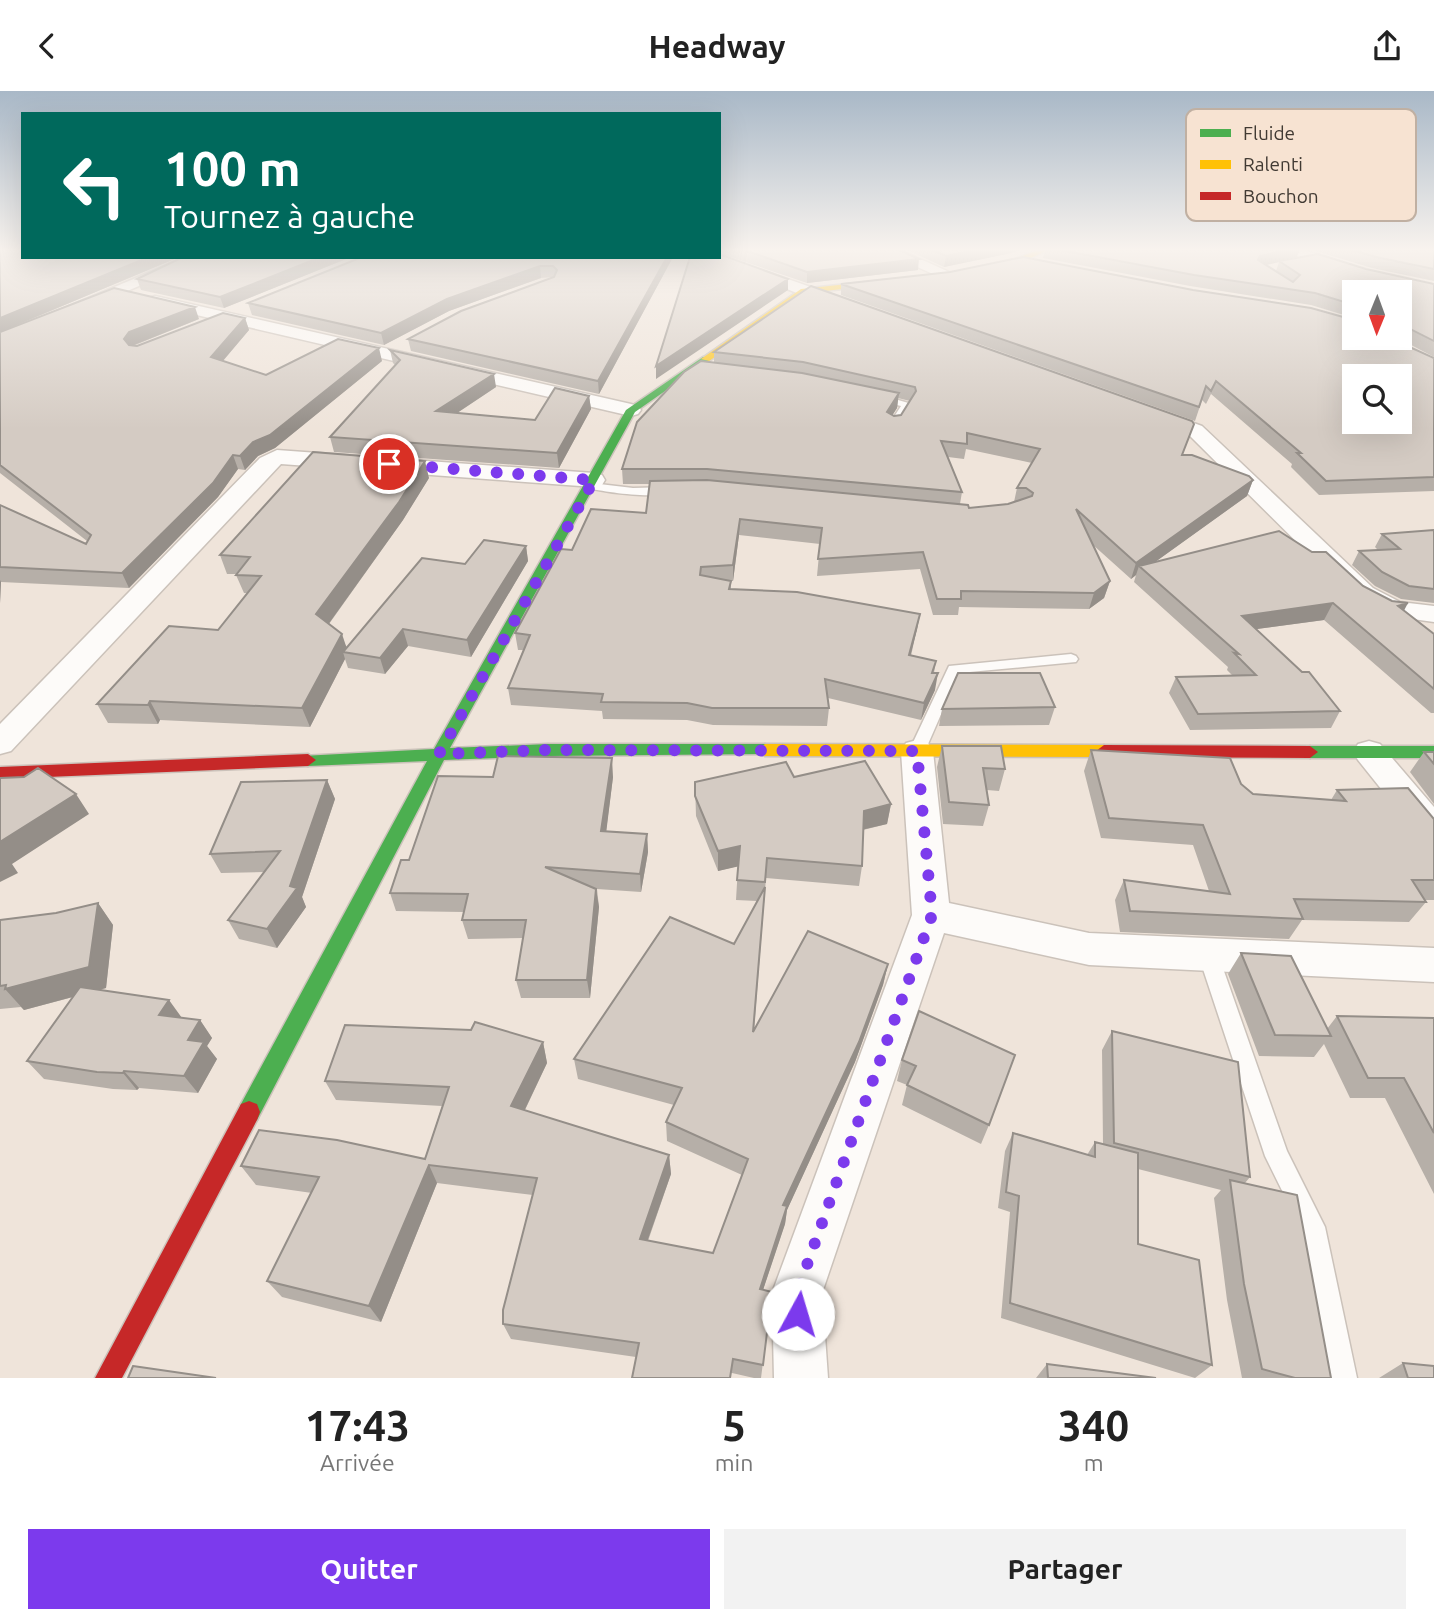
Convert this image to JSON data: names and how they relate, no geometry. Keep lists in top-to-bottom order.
{
  "legend": ["Fluide", "Ralenti", "Bouchon"],
  "north": "bottom",
  "page": {
    "header": "Headway",
    "turn": ["100 m", "Tournez à gauche"],
    "eta": [
      "17:43",
      "Arrivée",
      "5",
      "min",
      "340",
      "m"
    ],
    "buttons": ["Quitter", "Partager"]
  }
}
